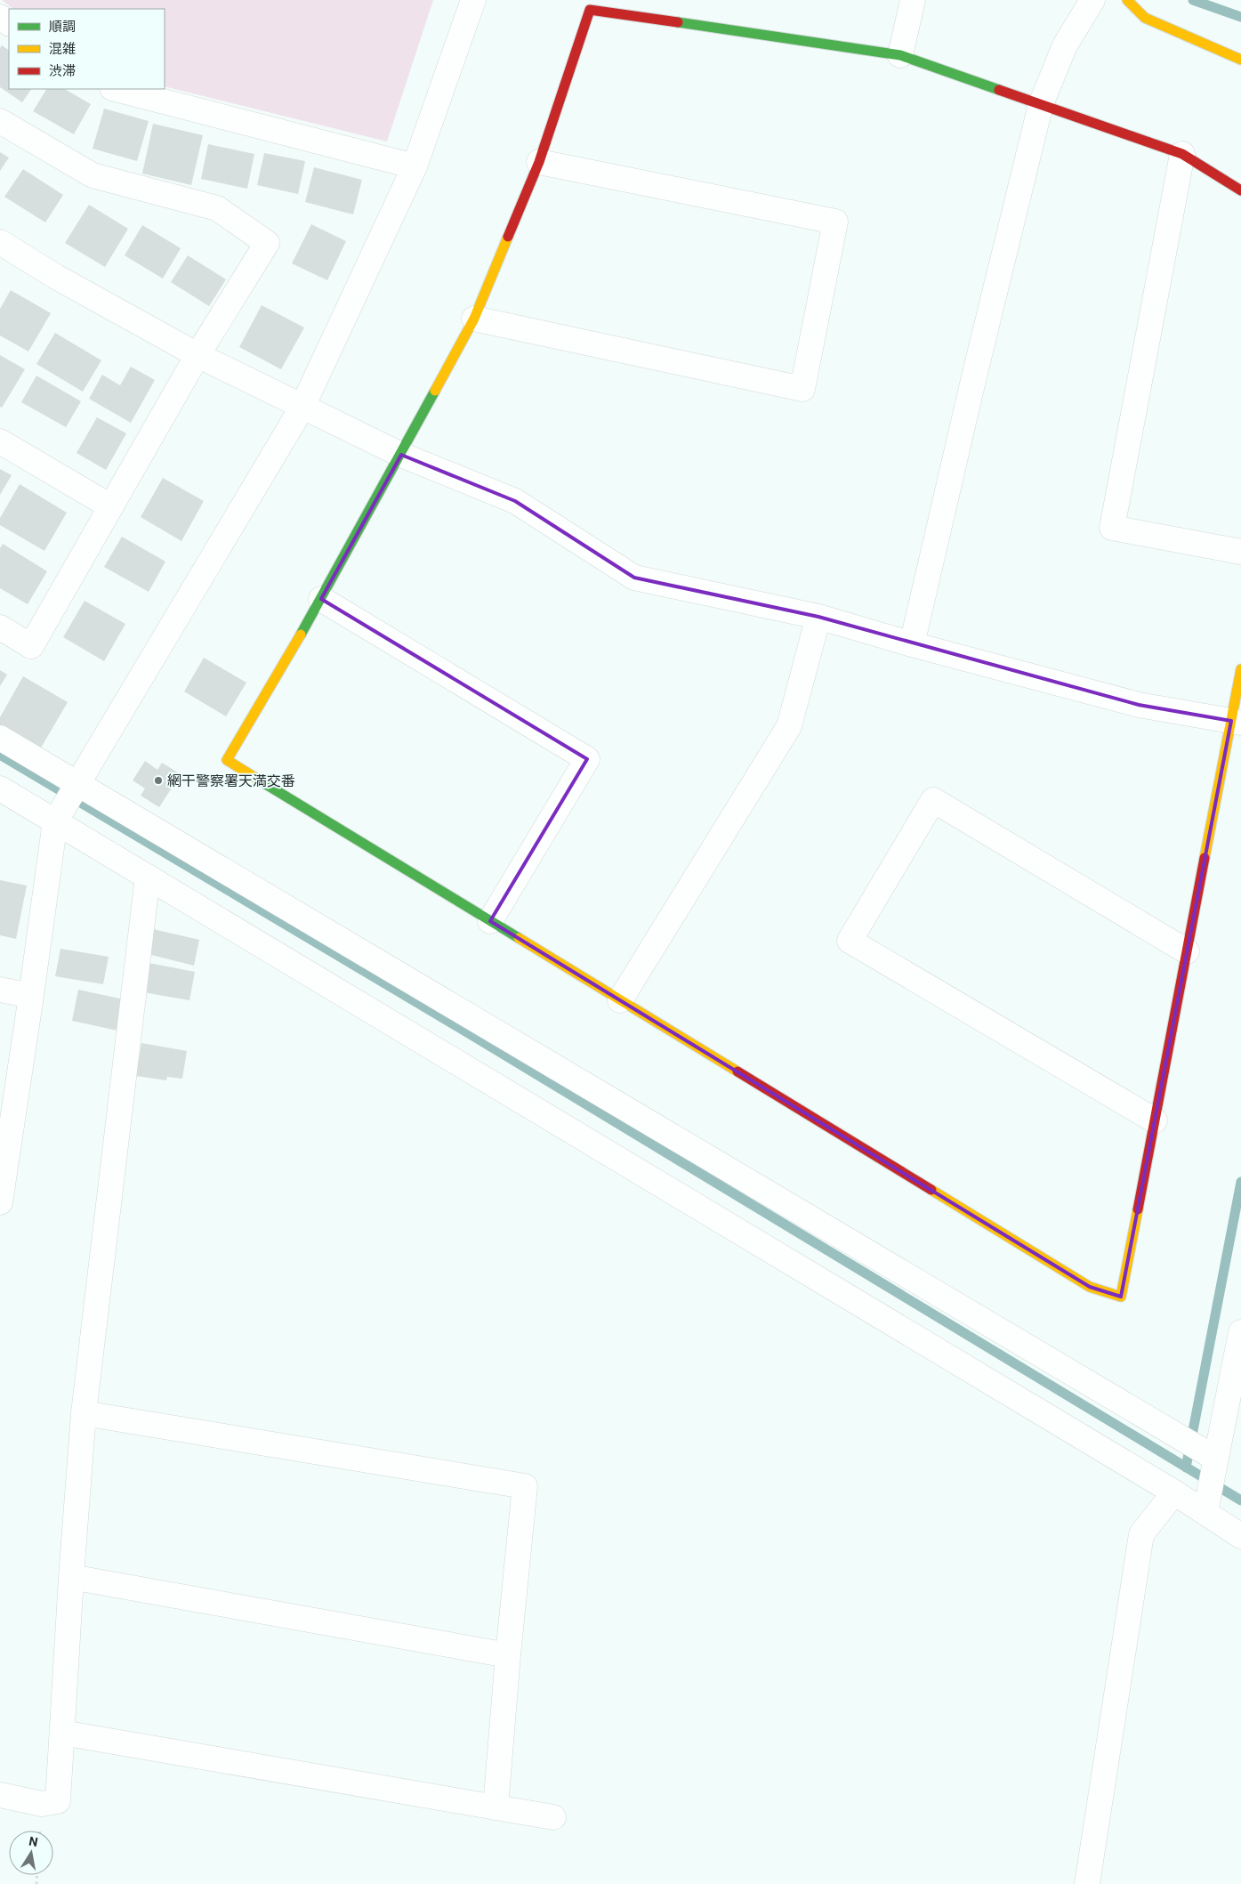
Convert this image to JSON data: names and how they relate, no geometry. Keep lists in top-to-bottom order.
{
  "places": ["網干警察署天満交番"],
  "legend": ["順調", "混雑", "渋滞"],
  "north": "top"
}
